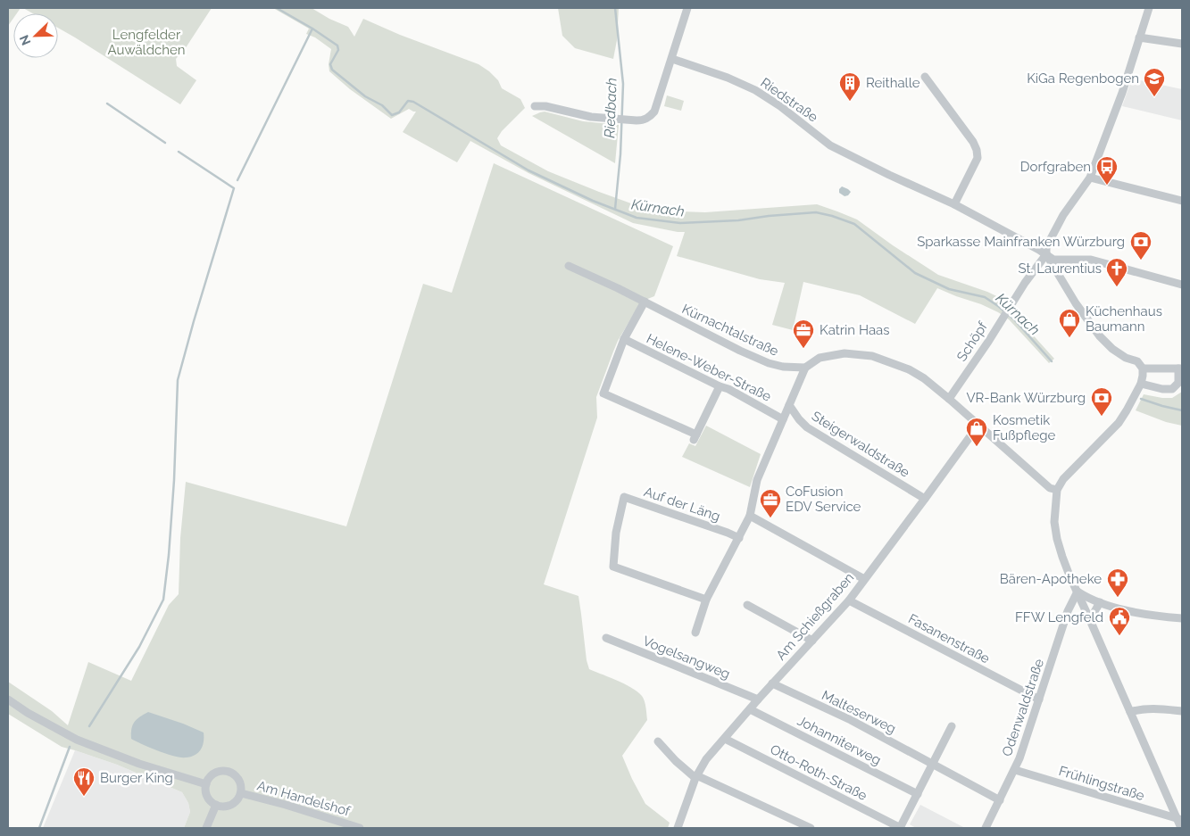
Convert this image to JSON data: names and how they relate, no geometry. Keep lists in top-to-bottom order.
{
  "streets": {
    "street": [
      "Riedstraße",
      "Kürnachtalstraße",
      "Schöpf",
      "Helene-Weber-Straße",
      "Steigerwaldstraße",
      "Auf der Läng",
      "Am Schießgraben",
      "Fasanenstraße",
      "Vogelsangweg",
      "Odenwaldstraße",
      "Malteserweg",
      "Johanniterweg",
      "Otto-Roth-Straße",
      "Frühlingstraße",
      "Am Handelshof"
    ]
  },
  "crossings": [
    ["Riedstraße", "Schöpf"],
    ["Kürnachtalstraße", "Schöpf"],
    ["Kürnachtalstraße", "Am Schießgraben"],
    ["Steigerwaldstraße", "Am Schießgraben"],
    ["Am Schießgraben", "Fasanenstraße"],
    ["Am Schießgraben", "Vogelsangweg"],
    ["Am Schießgraben", "Malteserweg"],
    ["Am Schießgraben", "Johanniterweg"],
    ["Am Schießgraben", "Otto-Roth-Straße"],
    ["Fasanenstraße", "Odenwaldstraße"],
    ["Odenwaldstraße", "Malteserweg"],
    ["Odenwaldstraße", "Frühlingstraße"]
  ],
  "water": ["Riedbach", "Kürnach"],
  "parks": ["Lengfelder Auwäldchen"],
  "places": {
    "school or university": ["KiGa Regenbogen"],
    "building": ["Reithalle"],
    "bus stop": ["Dorfgraben"],
    "bank": ["Sparkasse Mainfranken Würzburg", "VR-Bank Würzburg"],
    "church": ["St. Laurentius"],
    "shop": ["Küchenhaus Baumann", "Kosmetik Fußpflege"],
    "office": ["Katrin Haas", "CoFusion EDV Service"],
    "pharmacy": ["Bären-Apotheke"],
    "public building": ["FFW Lengfeld"],
    "restaurant": ["Burger King"]
  },
  "north": "bottom left"
}
